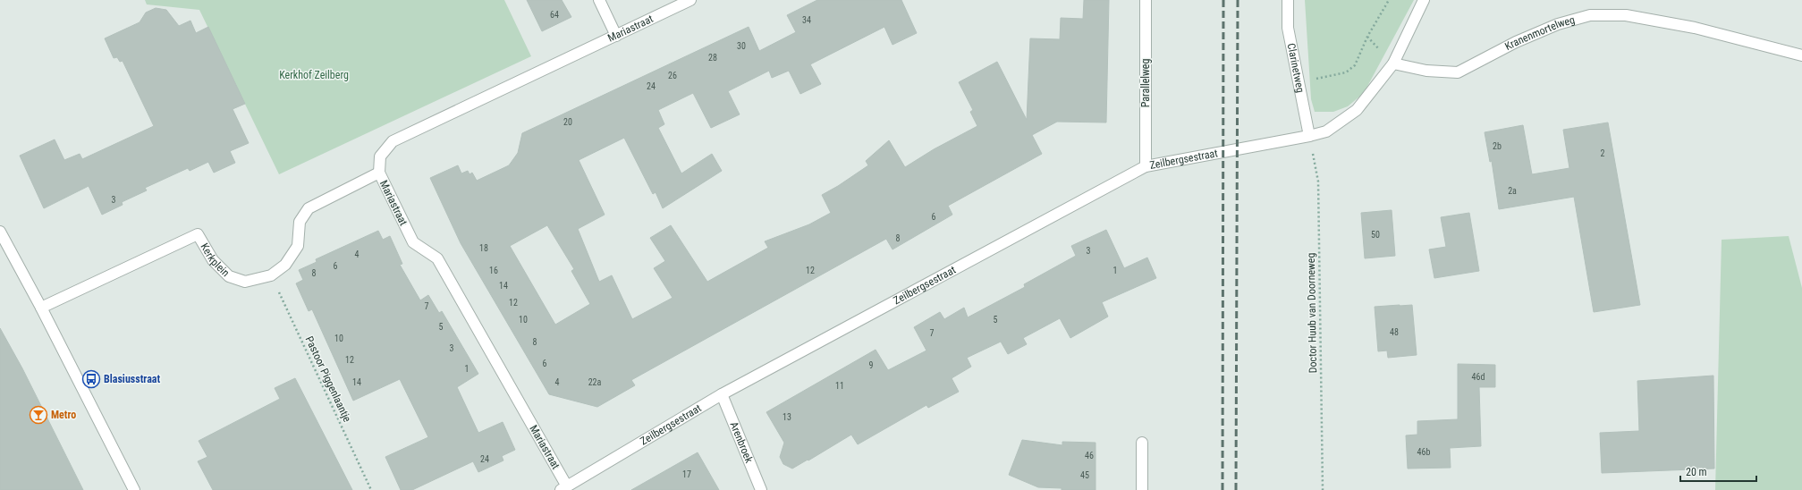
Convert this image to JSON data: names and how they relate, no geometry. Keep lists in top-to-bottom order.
{
  "streets": {
    "street": [
      "Mariastraat",
      "Kranenmortelweg",
      "Clarinetweg",
      "Parallelweg",
      "Zeilbergsestraat",
      "Kerkplein",
      "Arenbroek"
    ],
    "path": ["Doctor Huub van Doorneweg", "Pastoor Piggenlaantje"]
  },
  "crossings": [
    ["Mariastraat", "Zeilbergsestraat"],
    ["Mariastraat", "Kerkplein"],
    ["Clarinetweg", "Zeilbergsestraat"],
    ["Clarinetweg", "Doctor Huub van Doorneweg"],
    ["Parallelweg", "Zeilbergsestraat"],
    ["Zeilbergsestraat", "Doctor Huub van Doorneweg"],
    ["Zeilbergsestraat", "Arenbroek"],
    ["Kerkplein", "Pastoor Piggenlaantje"]
  ],
  "parks": ["Kerkhof Zeilberg"],
  "places": {
    "bus stop": ["Blasiusstraat"],
    "bar": ["Metro"]
  },
  "house_numbers": [
    "64",
    "34",
    "30",
    "28",
    "26",
    "24",
    "20",
    "2b",
    "2",
    "2a",
    "3",
    "6",
    "50",
    "8",
    "18",
    "3",
    "4",
    "6",
    "16",
    "12",
    "1",
    "8",
    "14",
    "12",
    "7",
    "10",
    "5",
    "5",
    "48",
    "7",
    "10",
    "8",
    "3",
    "12",
    "6",
    "9",
    "1",
    "46d",
    "14",
    "4",
    "22a",
    "11",
    "13",
    "46b",
    "46",
    "24",
    "17",
    "45"
  ],
  "scale_bar": "20 m"
}
